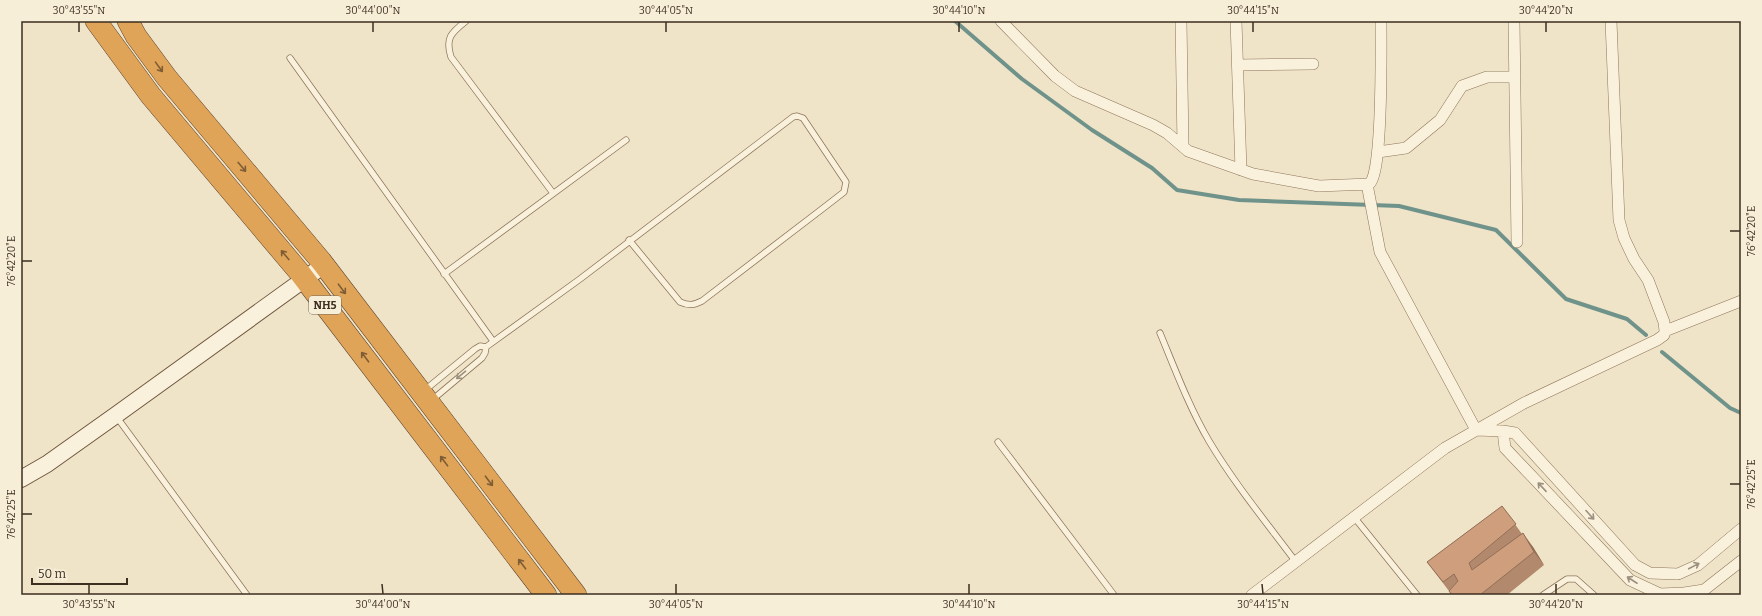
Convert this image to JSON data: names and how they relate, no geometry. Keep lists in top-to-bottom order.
{
  "streets": {
    "highway": ["NH5"]
  },
  "scale_bar": "50 m",
  "coordinates": [
    "30°43'55\"N",
    "30°44'00\"N",
    "30°44'05\"N",
    "30°44'10\"N",
    "30°44'15\"N",
    "30°44'20\"N",
    "76°42'20\"E",
    "76°42'25\"E"
  ]
}
